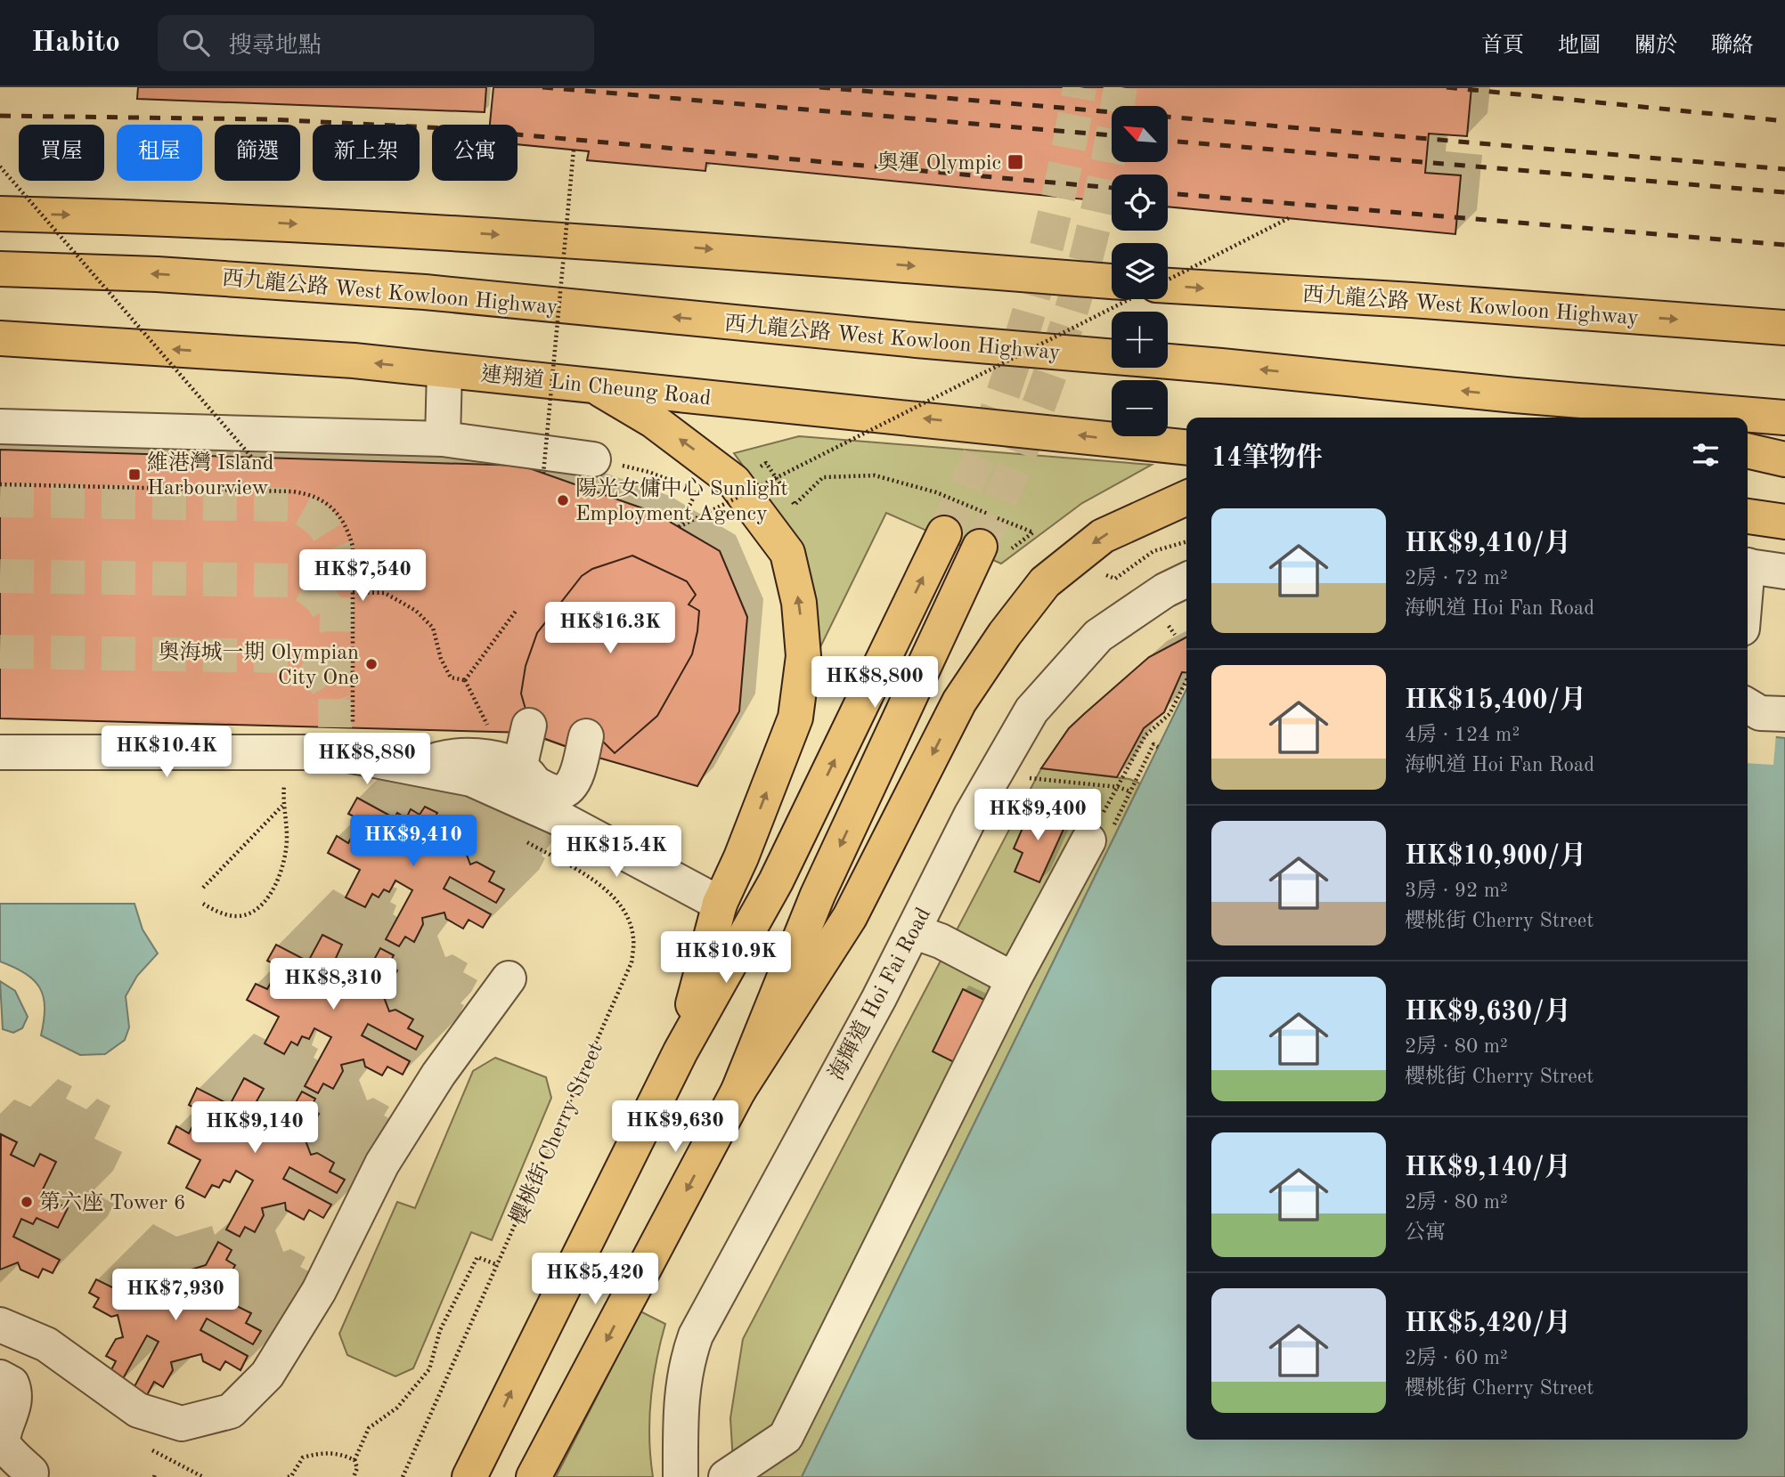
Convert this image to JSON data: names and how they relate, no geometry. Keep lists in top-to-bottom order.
{
  "streets": {
    "main road": ["西九龍公路 West Kowloon Highway", "連翔道 Lin Cheung Road"],
    "street": ["海輝道 Hoi Fai Road"],
    "path": ["櫻桃街 Cherry Street"]
  },
  "places": {
    "transit": ["奧運 Olympic", "維港灣 Island Harbourview"],
    "other": ["陽光女傭中心 Sunlight Employment Agency", "奧海城一期 Olympian City One", "第六座 Tower 6"]
  },
  "north": "top left",
  "page": {
    "header": "Habito",
    "search": "搜尋地點",
    "nav": [
      "首頁",
      "地圖",
      "關於",
      "聯絡"
    ],
    "map_buttons": ["+", "−"],
    "chip": [
      "買屋",
      "租屋",
      "篩選",
      "新上架",
      "公寓"
    ],
    "heading": "14筆物件",
    "list": [
      {
        "name": "HK$9,410/月",
        "note": "2房 · 72 m² · 海帆道 Hoi Fan Road"
      },
      {
        "name": "HK$15,400/月",
        "note": "4房 · 124 m² · 海帆道 Hoi Fan Road"
      },
      {
        "name": "HK$10,900/月",
        "note": "3房 · 92 m² · 櫻桃街 Cherry Street"
      },
      {
        "name": "HK$9,630/月",
        "note": "2房 · 80 m² · 櫻桃街 Cherry Street"
      },
      {
        "name": "HK$9,140/月",
        "note": "2房 · 80 m² · 公寓"
      },
      {
        "name": "HK$5,420/月",
        "note": "2房 · 60 m² · 櫻桃街 Cherry Street"
      }
    ],
    "price": [
      "HK$7,540",
      "HK$16.3K",
      "HK$8,800",
      "HK$10.4K",
      "HK$8,880",
      "HK$9,400",
      "HK$9,410",
      "HK$15.4K",
      "HK$10.9K",
      "HK$8,310",
      "HK$9,630",
      "HK$9,140",
      "HK$5,420",
      "HK$7,930"
    ]
  }
}
